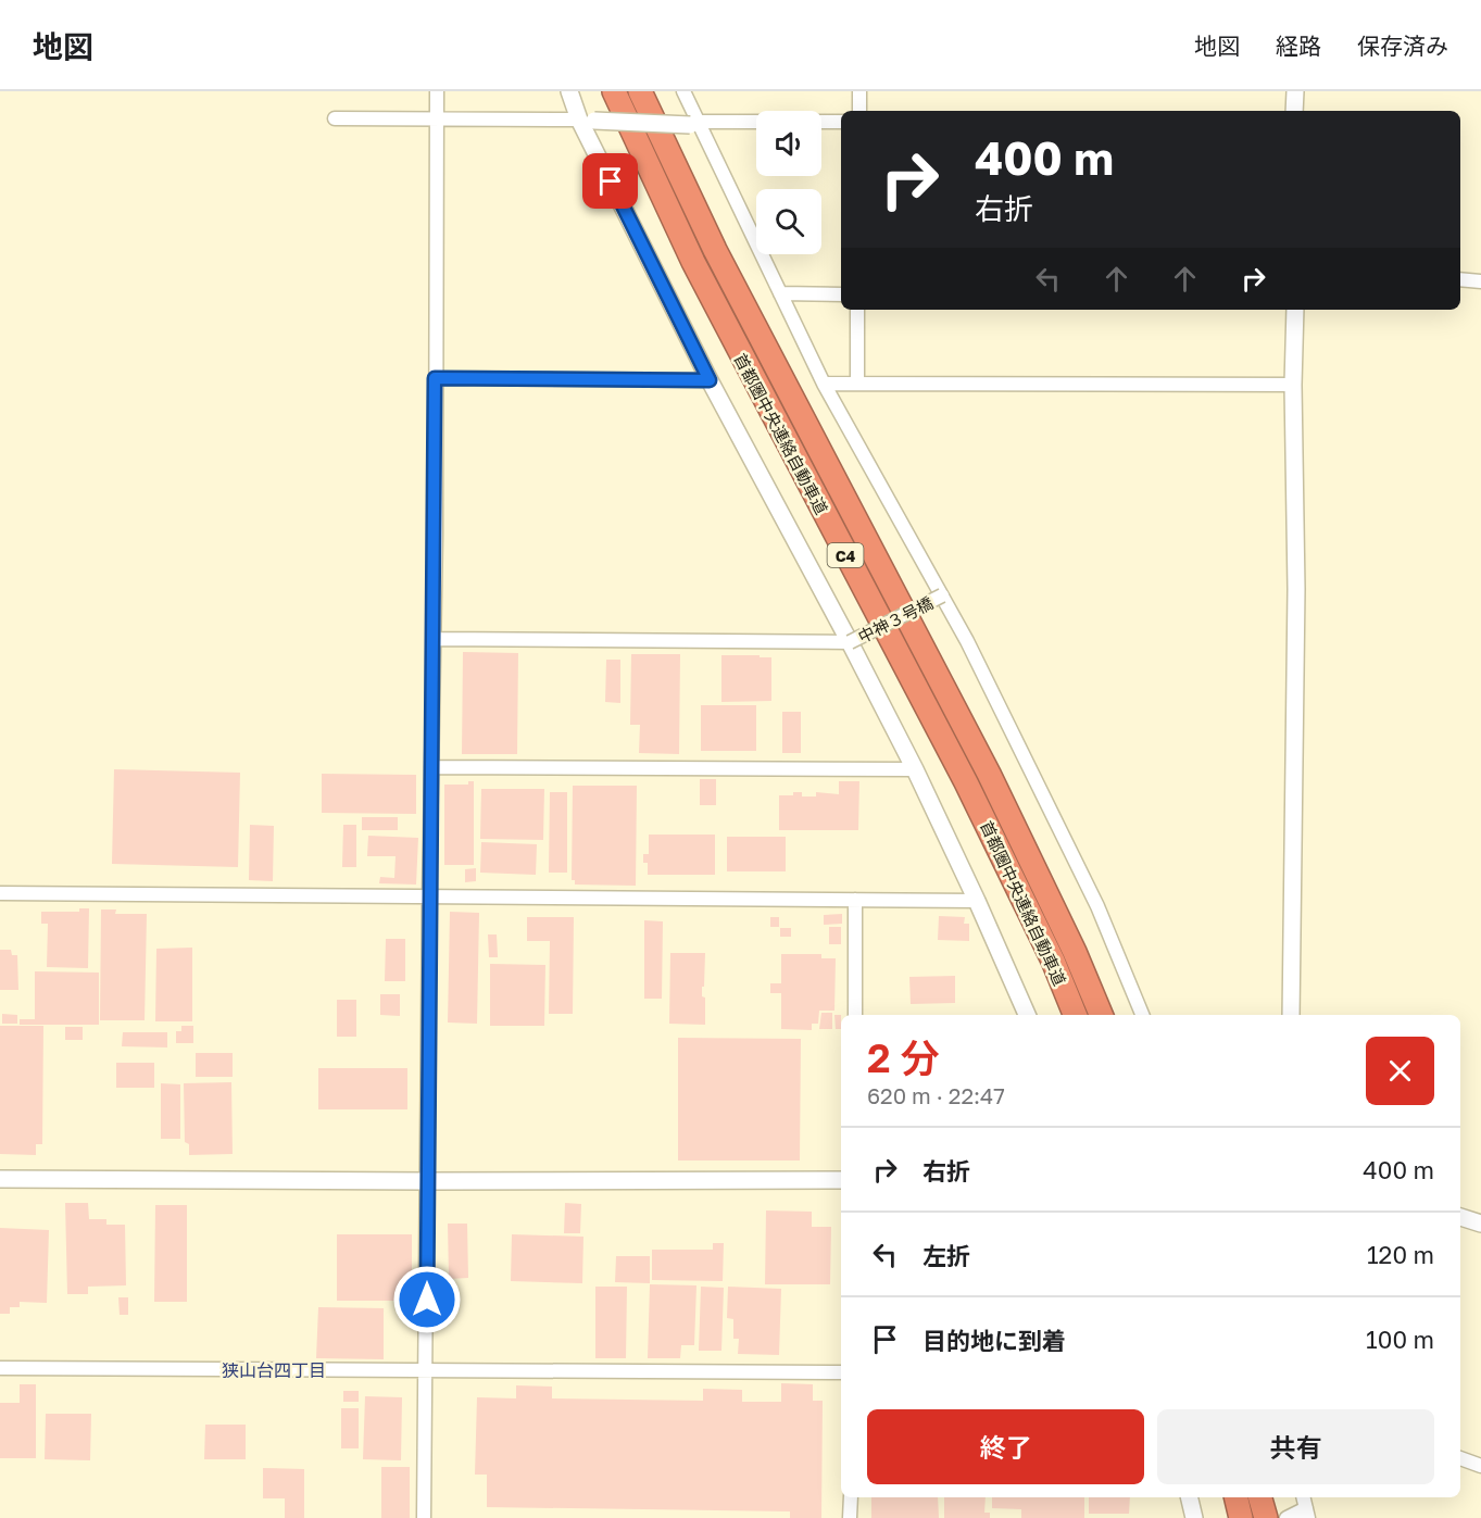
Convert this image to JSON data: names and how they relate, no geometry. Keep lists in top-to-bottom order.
{
  "streets": {
    "highway": ["首都圏中央連絡自動車道", "C4"],
    "street": ["中神３号橋"]
  },
  "districts": ["狭山台四丁目"],
  "page": {
    "header": "地図",
    "nav": ["地図", "経路", "保存済み"],
    "turn": ["400 m", "右折"],
    "heading": ["2 分", "620 m · 22:47"],
    "list": [
      {
        "name": "右折",
        "value": "400 m"
      },
      {
        "name": "左折",
        "value": "120 m"
      },
      {
        "name": "目的地に到着",
        "value": "100 m"
      }
    ],
    "buttons": ["終了", "共有"]
  }
}
